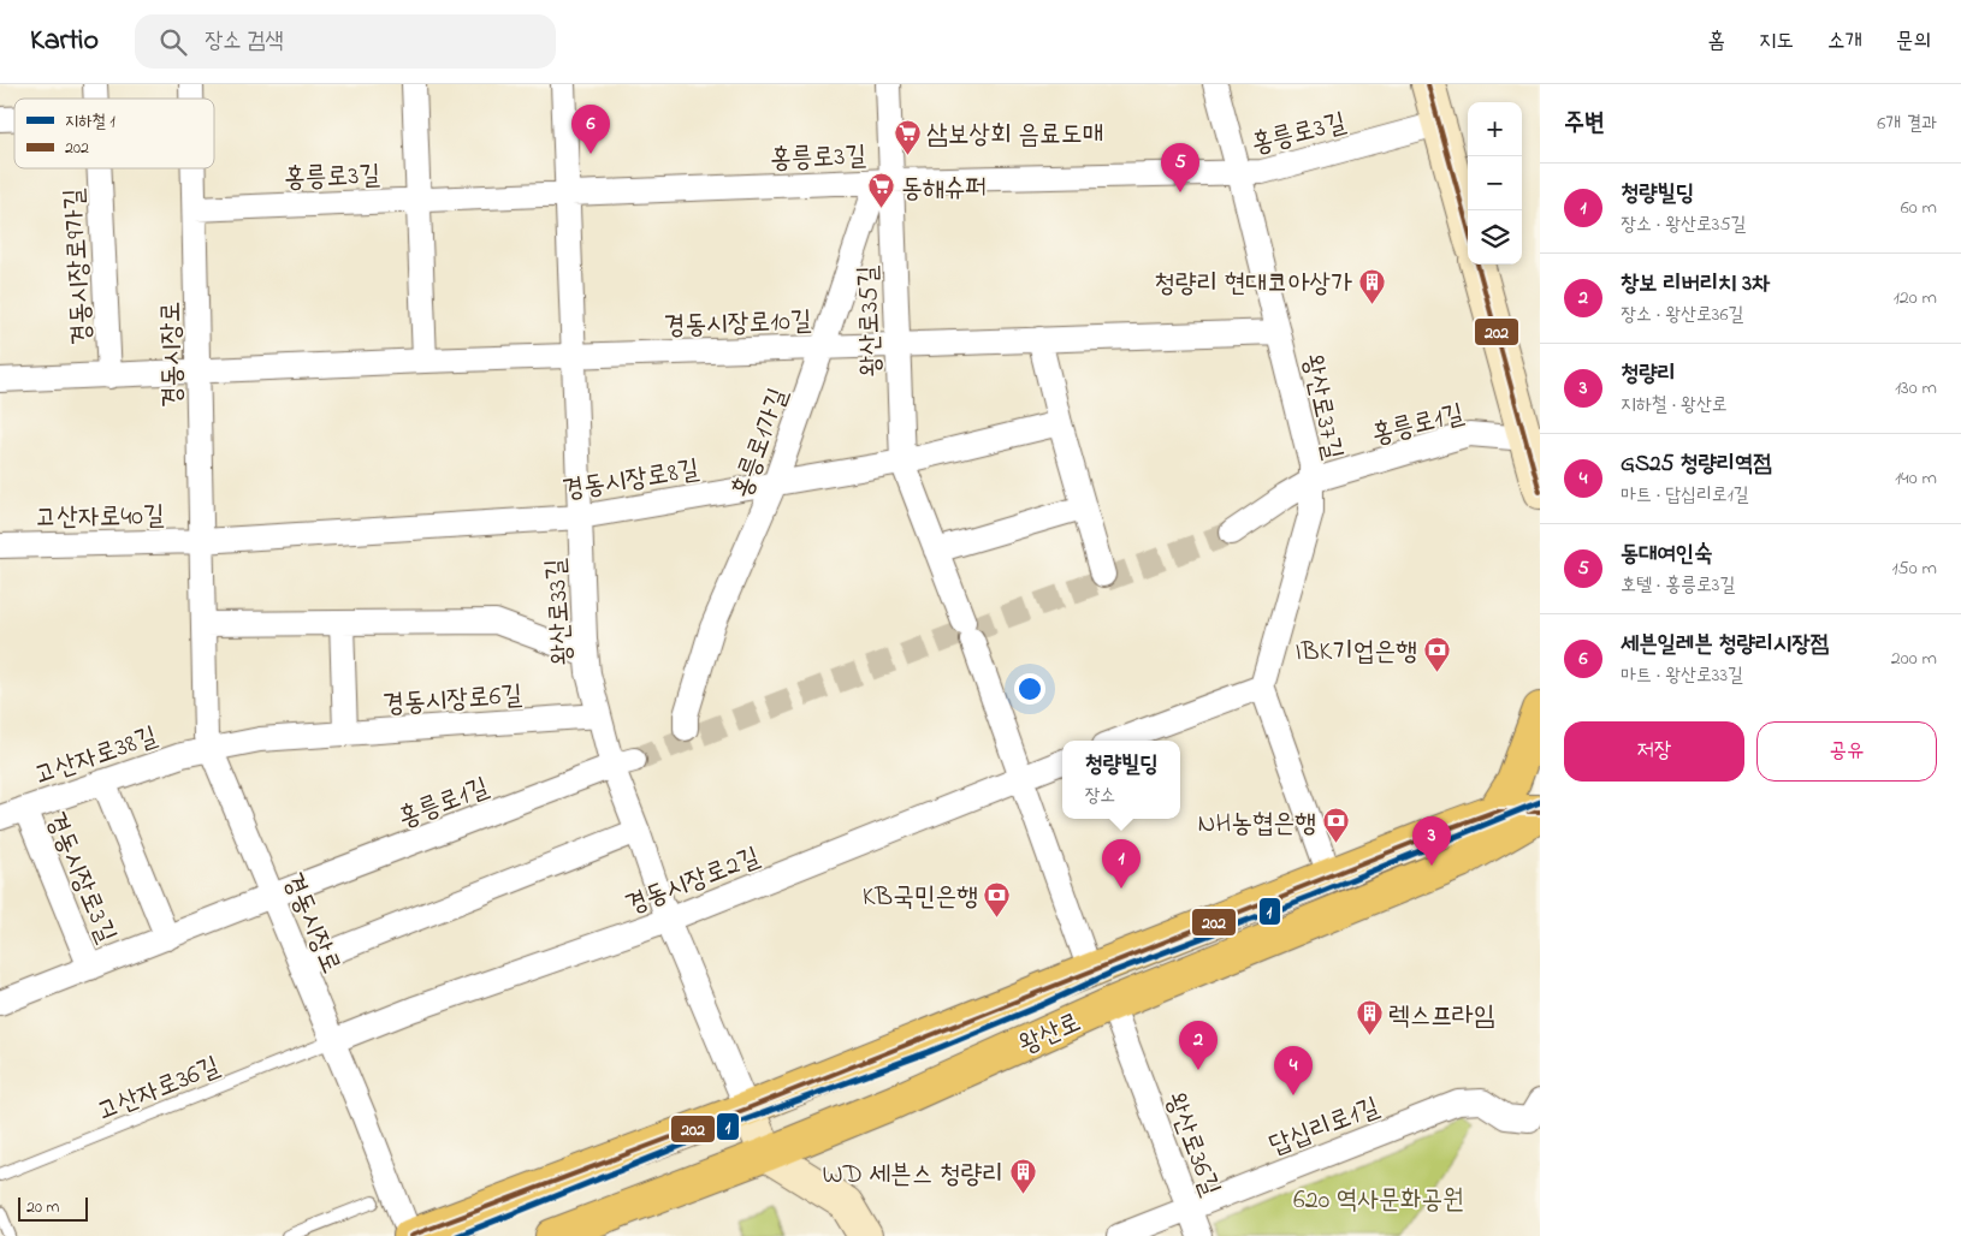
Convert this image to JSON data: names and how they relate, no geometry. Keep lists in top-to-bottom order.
{
  "streets": {
    "main road": ["왕산로"],
    "street": [
      "홍릉로3길",
      "경동시장로9가길",
      "경동시장로10길",
      "왕산로35길",
      "경동시장로",
      "왕산로37길",
      "홍릉로1길",
      "홍릉로1가길",
      "경동시장로8길",
      "고산자로40길",
      "왕산로33길",
      "경동시장로6길",
      "고산자로38길",
      "경동시장로3길",
      "경동시장로2길",
      "답십리로1길",
      "왕산로36길"
    ],
    "lane": ["고산자로36길"]
  },
  "crossings": [
    ["홍릉로3길", "왕산로35길"],
    ["홍릉로3길", "경동시장로"],
    ["홍릉로3길", "왕산로37길"],
    ["홍릉로3길", "홍릉로1가길"],
    ["홍릉로3길", "왕산로33길"],
    ["경동시장로9가길", "경동시장로10길"],
    ["경동시장로10길", "왕산로35길"],
    ["경동시장로10길", "경동시장로"],
    ["경동시장로10길", "왕산로37길"],
    ["경동시장로10길", "홍릉로1가길"],
    ["경동시장로10길", "왕산로33길"],
    ["왕산로35길", "홍릉로1가길"],
    ["왕산로35길", "경동시장로8길"],
    ["왕산로35길", "경동시장로2길"],
    ["왕산로35길", "왕산로"],
    ["경동시장로", "홍릉로1길"],
    ["경동시장로", "경동시장로8길"],
    ["경동시장로", "고산자로40길"],
    ["경동시장로", "경동시장로6길"],
    ["경동시장로", "고산자로38길"],
    ["경동시장로", "경동시장로3길"],
    ["경동시장로", "경동시장로2길"],
    ["경동시장로", "왕산로"],
    ["경동시장로", "고산자로36길"],
    ["왕산로37길", "홍릉로1길"],
    ["홍릉로1길", "왕산로33길"],
    ["홍릉로1길", "경동시장로3길"],
    ["홍릉로1가길", "경동시장로8길"],
    ["경동시장로8길", "고산자로40길"],
    ["경동시장로8길", "왕산로33길"],
    ["왕산로33길", "경동시장로6길"],
    ["왕산로33길", "경동시장로2길"],
    ["왕산로33길", "왕산로"],
    ["경동시장로6길", "고산자로38길"],
    ["고산자로38길", "경동시장로3길"],
    ["경동시장로2길", "고산자로36길"],
    ["왕산로", "왕산로36길"],
    ["답십리로1길", "왕산로36길"]
  ],
  "parks": ["620 역사문화공원"],
  "places": {
    "supermarket": ["삼보상회 음료도매", "동해슈퍼"],
    "building": ["청량리 현대코아상가", "렉스프라임", "WD 세븐스 청량리"],
    "bank": ["IBK기업은행", "NH농협은행", "KB국민은행"]
  },
  "lines": ["transit line 202", "metro line 1"],
  "legend": ["지하철 1", "202"],
  "scale_bar": "20 m",
  "page": {
    "header": "Kartio",
    "search": "장소 검색",
    "nav": [
      "홈",
      "지도",
      "소개",
      "문의"
    ],
    "heading": ["주변", "6개 결과"],
    "map_buttons": ["+", "−"],
    "pins": [
      "6",
      "5",
      "3",
      "1",
      "2",
      "4"
    ],
    "list": [
      {
        "mark": "1",
        "name": "청량빌딩",
        "note": "장소 · 왕산로35길",
        "value": "60 m"
      },
      {
        "mark": "2",
        "name": "창보 리버리치 3차",
        "note": "장소 · 왕산로36길",
        "value": "120 m"
      },
      {
        "mark": "3",
        "name": "청량리",
        "note": "지하철 · 왕산로",
        "value": "130 m"
      },
      {
        "mark": "4",
        "name": "GS25 청량리역점",
        "note": "마트 · 답십리로1길",
        "value": "140 m"
      },
      {
        "mark": "5",
        "name": "동대여인숙",
        "note": "호텔 · 홍릉로3길",
        "value": "150 m"
      },
      {
        "mark": "6",
        "name": "세븐일레븐 청량리시장점",
        "note": "마트 · 왕산로33길",
        "value": "200 m"
      }
    ],
    "buttons": ["저장", "공유"],
    "popup": ["청량빌딩", "장소"],
    "scale": "20 m"
  }
}
